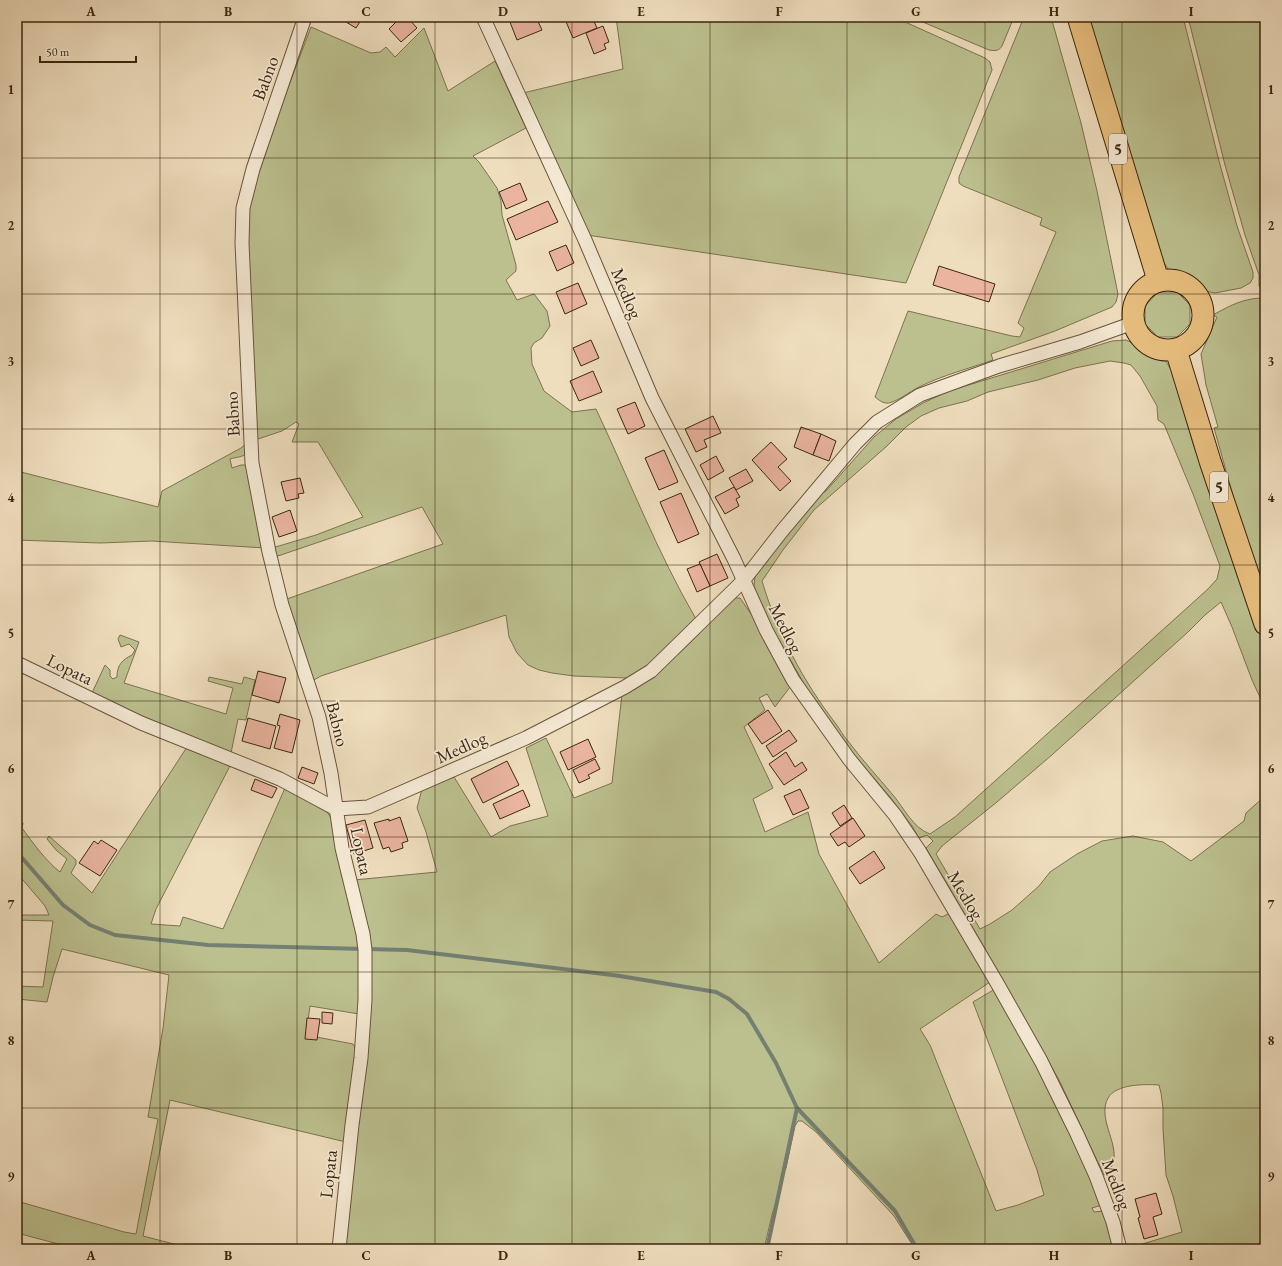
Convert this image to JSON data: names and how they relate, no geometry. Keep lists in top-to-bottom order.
{
  "streets": {
    "main road": ["5"],
    "street": ["Babno", "Medlog", "Lopata"]
  },
  "crossings": [
    ["Babno", "Medlog"],
    ["Babno", "Lopata"],
    ["Medlog", "Lopata"]
  ],
  "scale_bar": "50 m",
  "grid": {
    "columns": [
      "A",
      "B",
      "C",
      "D",
      "E",
      "F",
      "G",
      "H",
      "I"
    ],
    "rows": [
      "1",
      "2",
      "3",
      "4",
      "5",
      "6",
      "7",
      "8",
      "9"
    ]
  }
}
